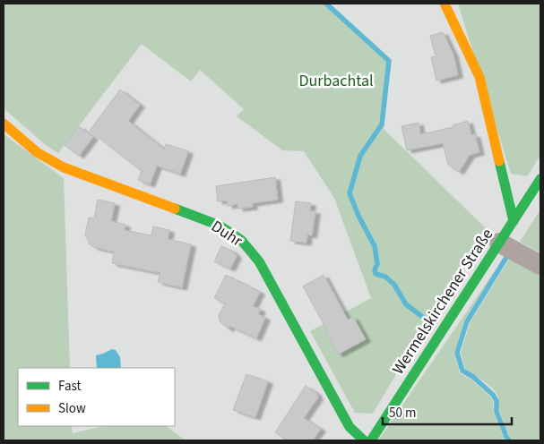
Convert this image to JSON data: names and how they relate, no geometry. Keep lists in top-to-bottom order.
{
  "streets": {
    "street": ["Duhr", "Wermelskirchener Straße"]
  },
  "parks": ["Durbachtal"],
  "legend": ["Fast", "Slow"],
  "scale_bar": "50 m"
}
